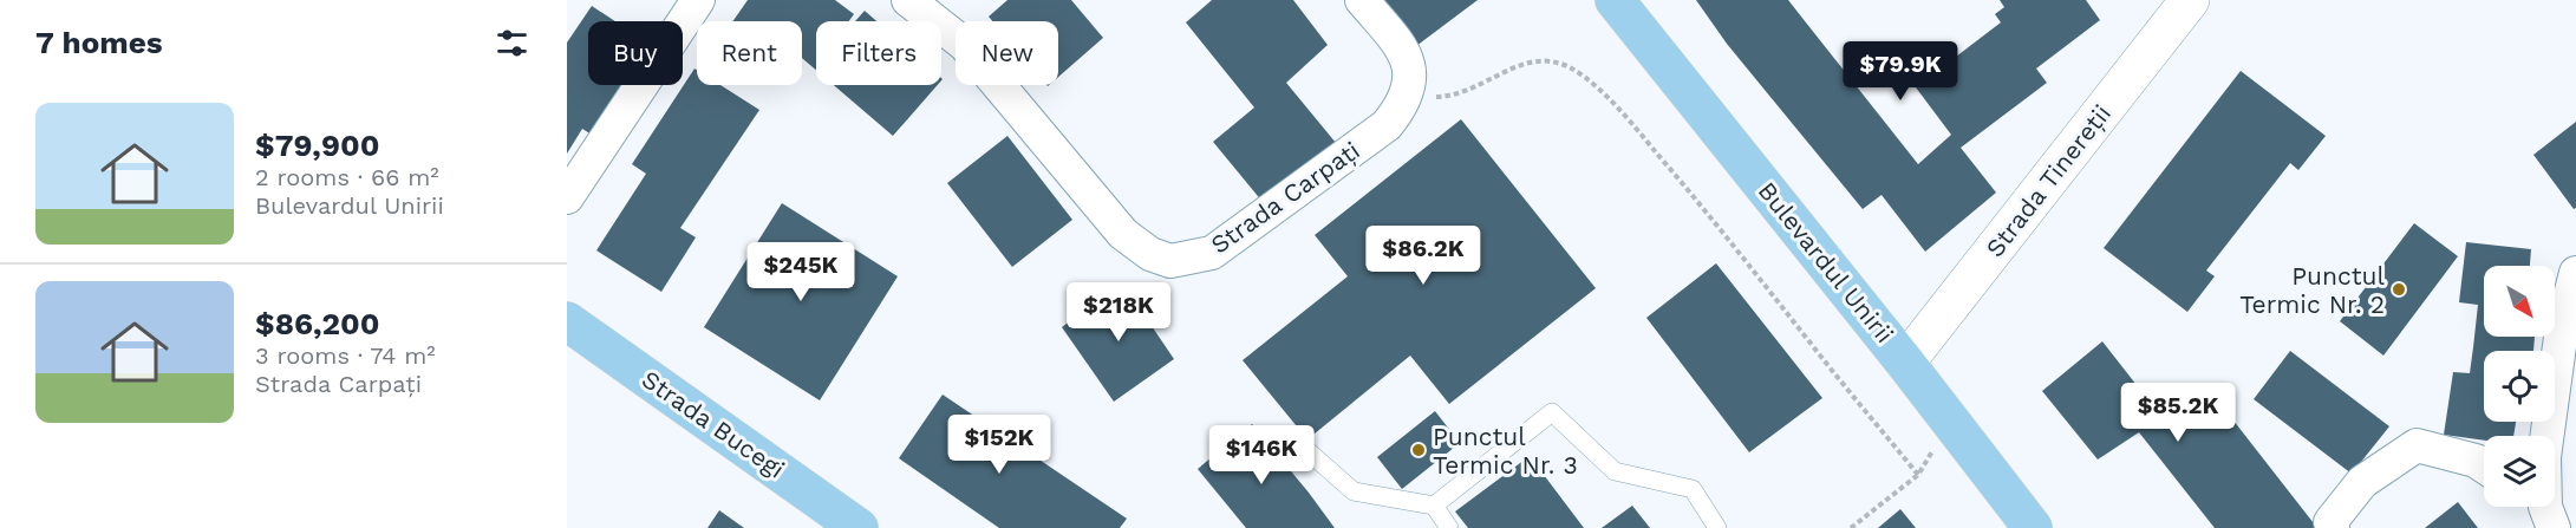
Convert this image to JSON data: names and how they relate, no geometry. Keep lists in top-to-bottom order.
{
  "streets": {
    "main road": ["Bulevardul Unirii", "Strada Bucegi"],
    "street": ["Strada Tinereții", "Strada Carpați"]
  },
  "crossings": [
    ["Strada Tinereții", "Bulevardul Unirii"]
  ],
  "places": ["Punctul Termic Nr. 2", "Punctul Termic Nr. 3"],
  "north": "bottom right",
  "page": {
    "heading": "7 homes",
    "chip": [
      "Buy",
      "Rent",
      "Filters",
      "New"
    ],
    "price": [
      "$79.9K",
      "$86.2K",
      "$245K",
      "$218K",
      "$85.2K",
      "$152K",
      "$146K"
    ],
    "list": [
      {
        "name": "$79,900",
        "note": "2 rooms · 66 m² · Bulevardul Unirii"
      },
      {
        "name": "$86,200",
        "note": "3 rooms · 74 m² · Strada Carpați"
      }
    ]
  }
}
